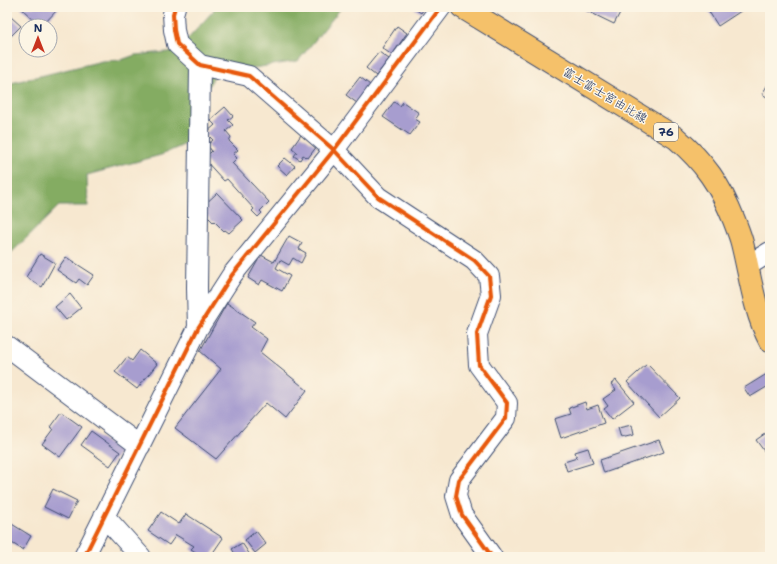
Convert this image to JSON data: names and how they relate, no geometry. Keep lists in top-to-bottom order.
{
  "streets": {
    "main road": ["富士富士宮由比線", "76"]
  },
  "north": "top"
}
